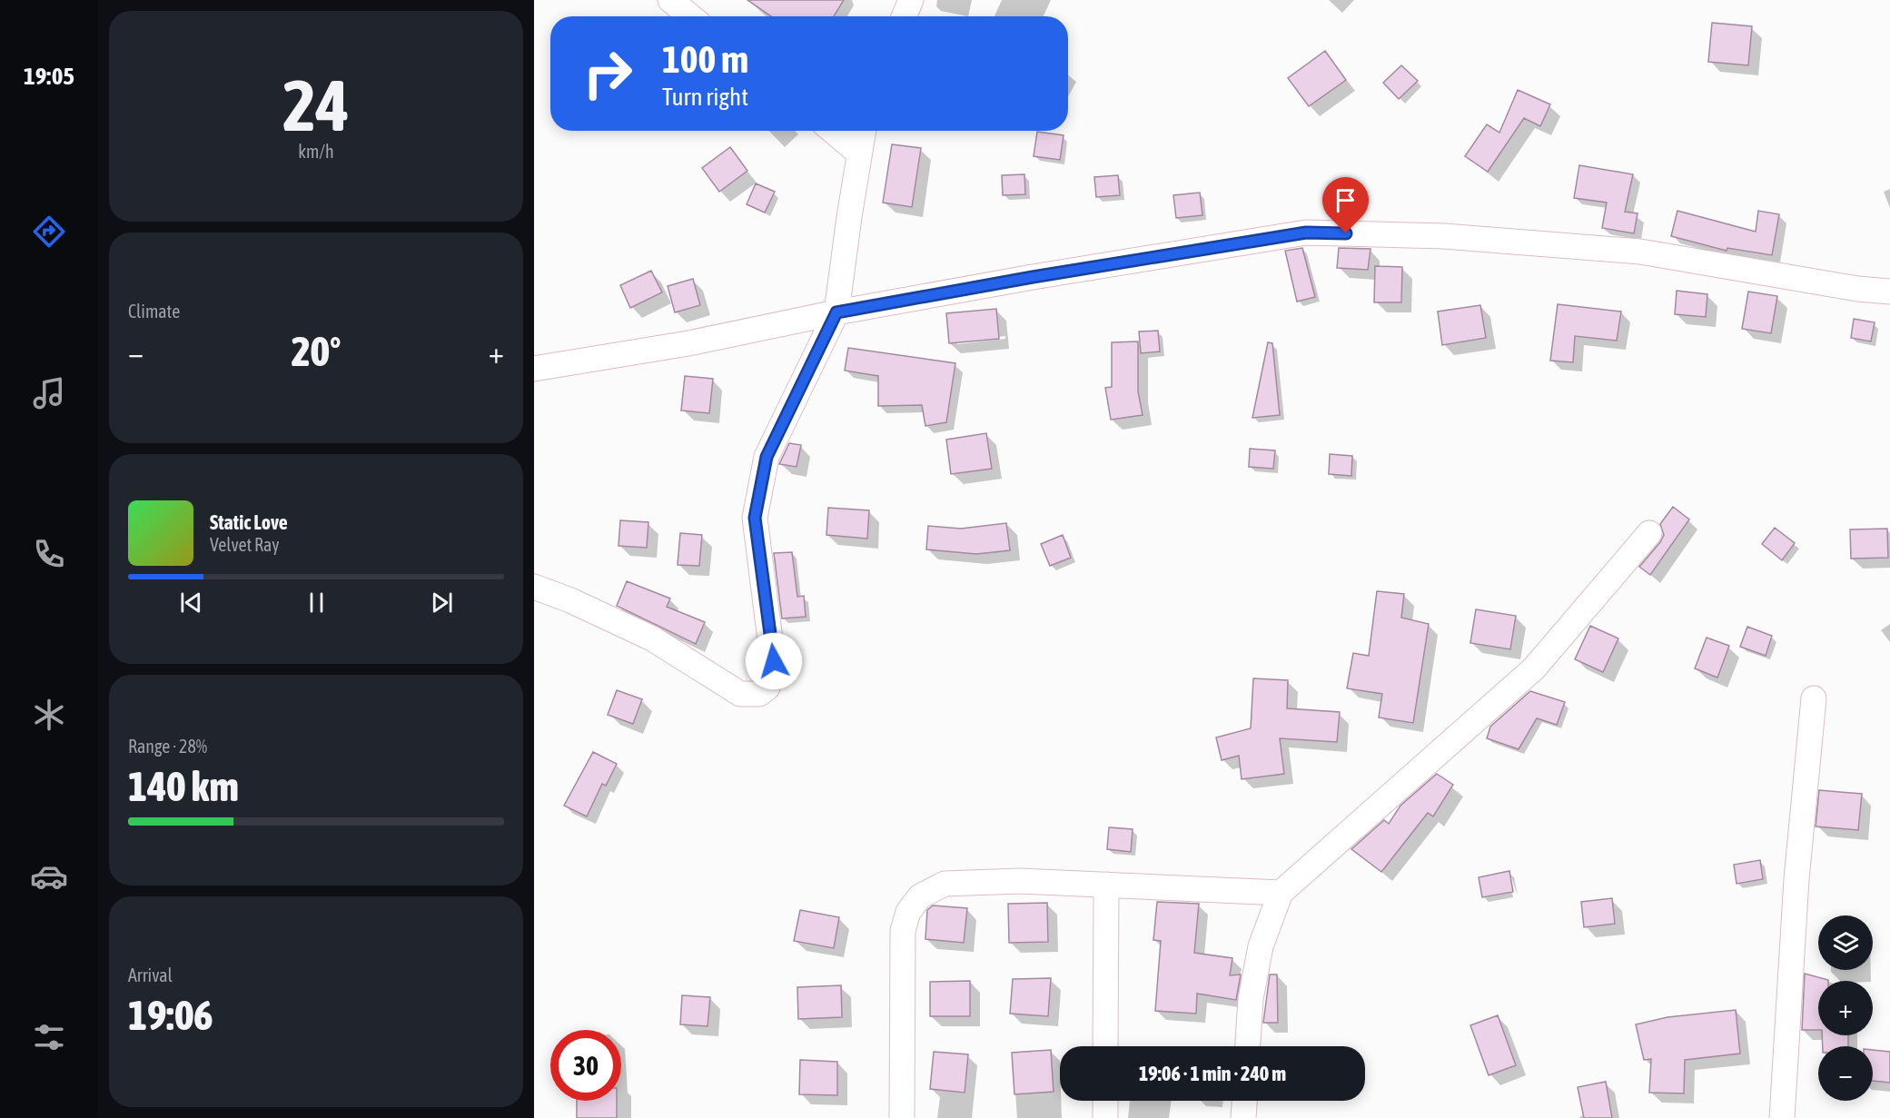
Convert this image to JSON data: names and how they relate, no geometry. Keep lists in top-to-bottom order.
{
  "page": {
    "tabs": "19:05",
    "tile": [
      ["24", "km/h"],
      "Climate",
      ["Range · 28%", "140 km"],
      ["Arrival", "19:06"]
    ],
    "turn": ["100 m", "Turn right"],
    "heat": ["−", "20°", "+"],
    "song": ["Static Love", "Velvet Ray"],
    "map_buttons": ["+", "−"],
    "limit": "30",
    "trip": "19:06 · 1 min · 240 m"
  }
}
